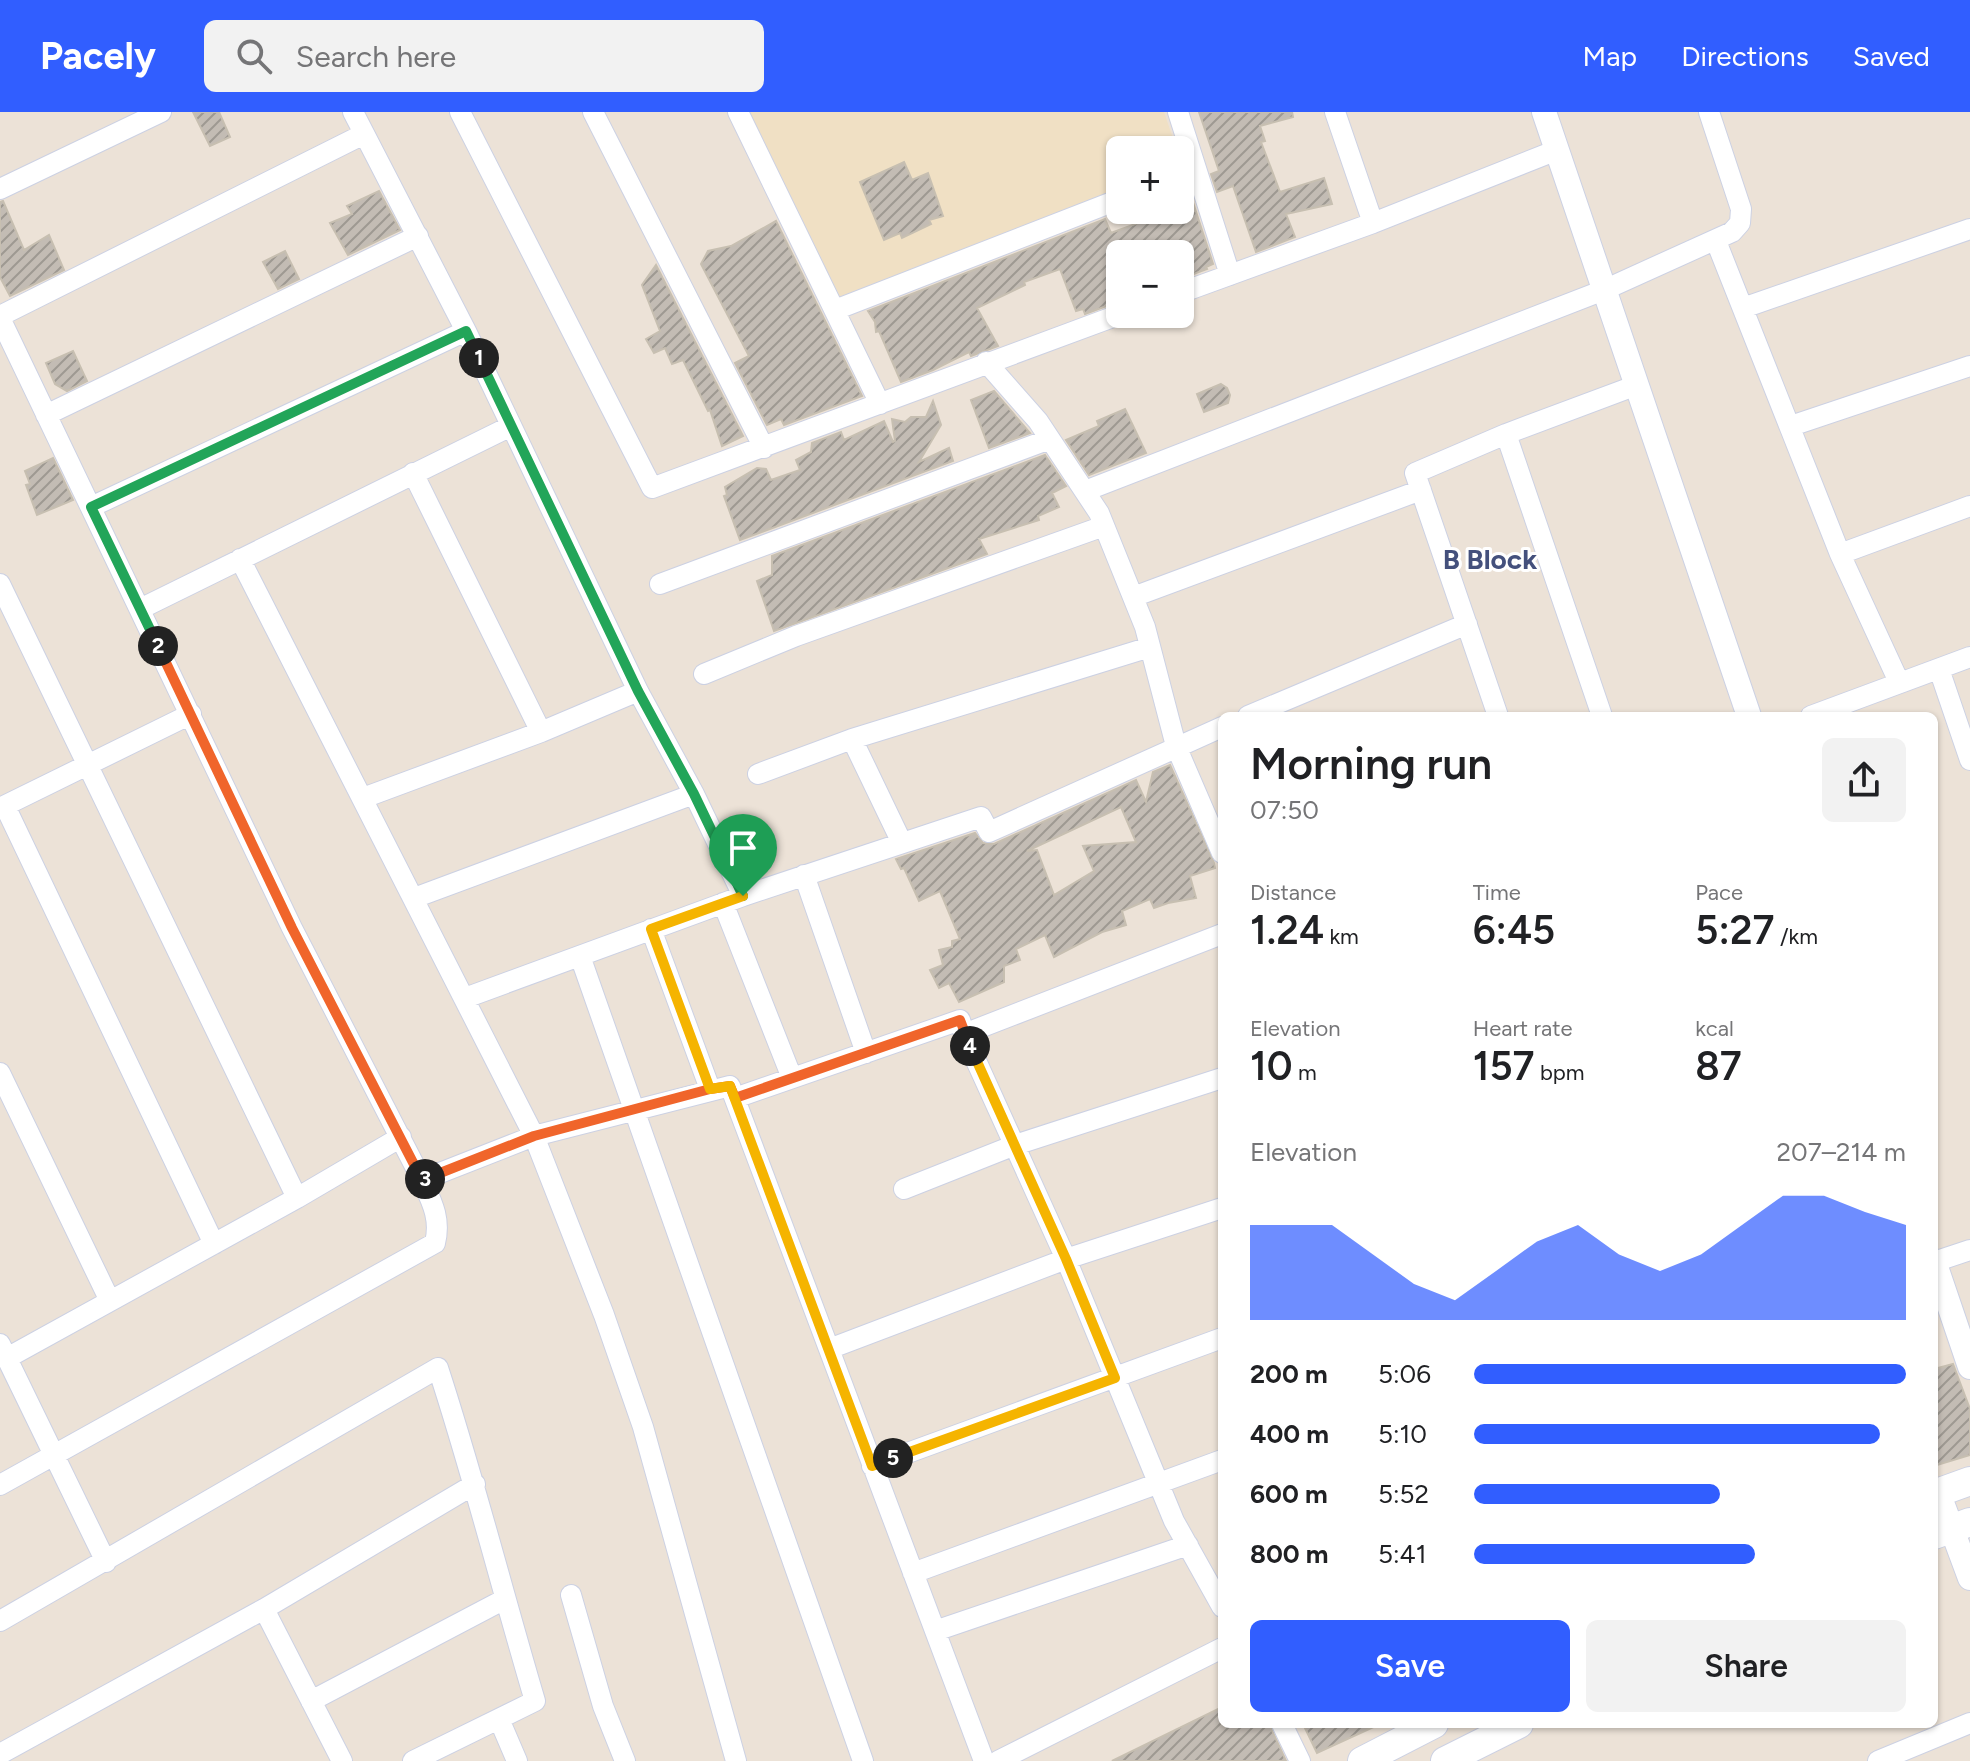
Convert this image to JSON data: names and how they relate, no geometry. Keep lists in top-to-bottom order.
{
  "districts": ["B Block"],
  "page": {
    "header": "Pacely",
    "search": "Search here",
    "nav": ["Map", "Directions", "Saved"],
    "map_buttons": ["+", "−"],
    "pins": [
      "1",
      "2",
      "4",
      "3",
      "5"
    ],
    "heading": ["Morning run", "07:50"],
    "stats": [
      ["Distance", "1.24 km"],
      ["Time", "6:45"],
      ["Pace", "5:27 /km"],
      ["Elevation", "10 m"],
      ["Heart rate", "157 bpm"],
      ["kcal", "87"]
    ],
    "chart": ["Elevation", "207–214 m"],
    "list": [
      {
        "name": "200 m",
        "note": "5:06"
      },
      {
        "name": "400 m",
        "note": "5:10"
      },
      {
        "name": "600 m",
        "note": "5:52"
      },
      {
        "name": "800 m",
        "note": "5:41"
      }
    ],
    "buttons": ["Save", "Share"]
  }
}
